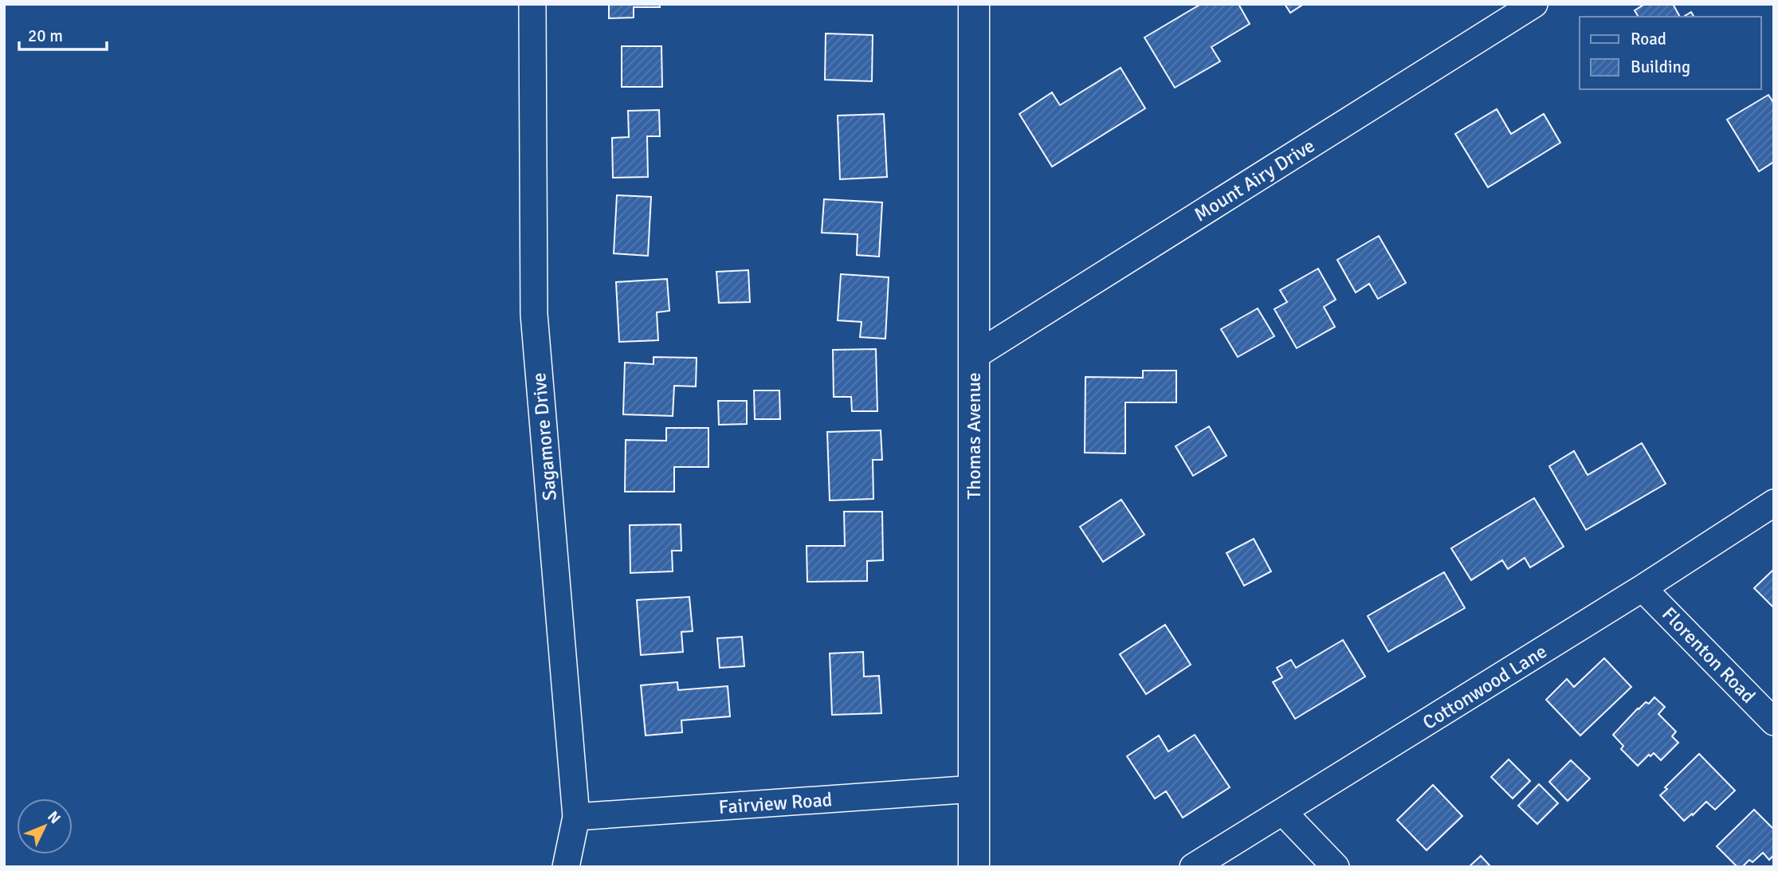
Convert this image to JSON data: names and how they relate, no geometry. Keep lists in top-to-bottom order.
{
  "streets": {
    "main road": ["Thomas Avenue"],
    "street": [
      "Mount Airy Drive",
      "Sagamore Drive",
      "Florenton Road",
      "Cottonwood Lane",
      "Fairview Road"
    ]
  },
  "crossings": [
    ["Mount Airy Drive", "Thomas Avenue"],
    ["Thomas Avenue", "Fairview Road"],
    ["Sagamore Drive", "Fairview Road"],
    ["Florenton Road", "Cottonwood Lane"]
  ],
  "legend": ["Road", "Building"],
  "scale_bar": "20 m",
  "north": "top right"
}
